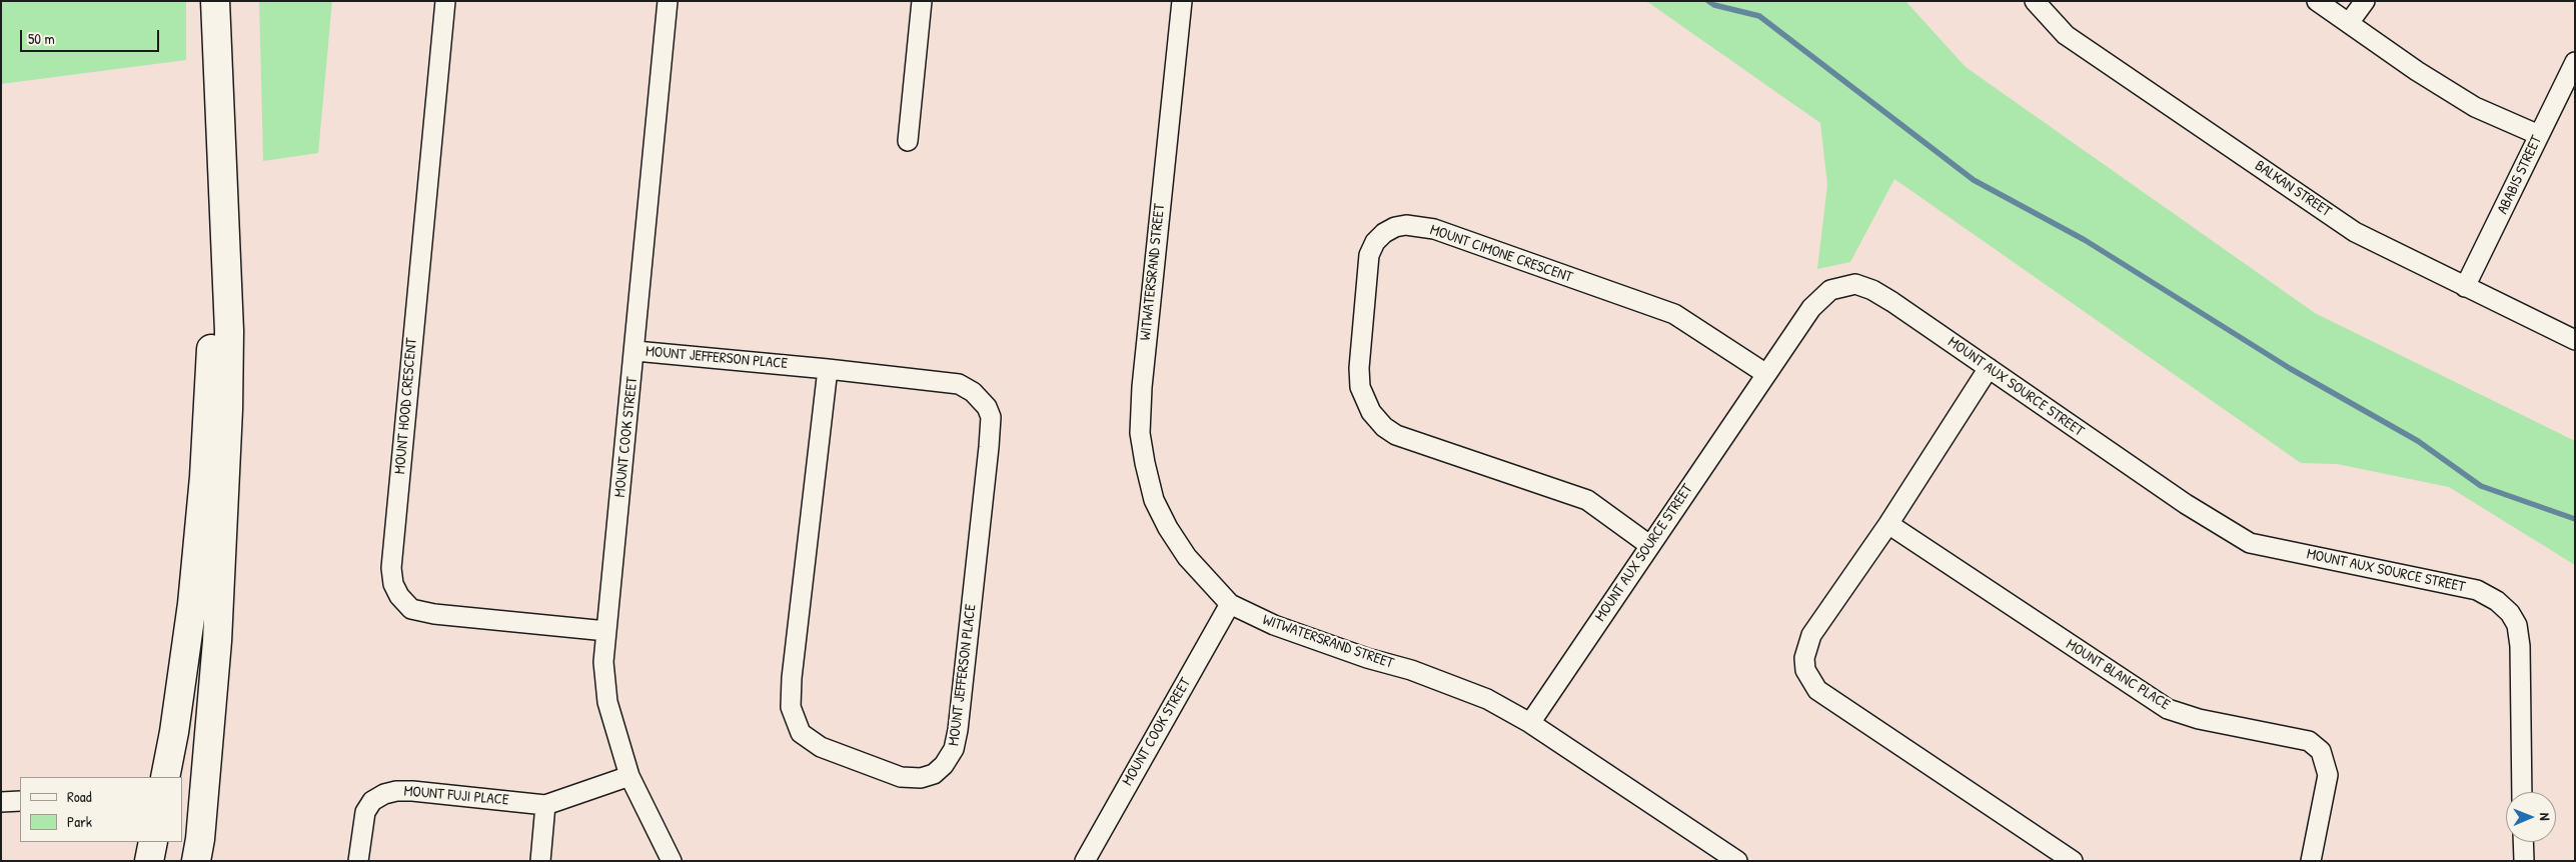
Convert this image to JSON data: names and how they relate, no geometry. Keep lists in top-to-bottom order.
{
  "streets": {
    "street": [
      "ABABIS STREET",
      "BALKAN STREET",
      "MOUNT CIMONE CRESCENT",
      "WITWATERSRAND STREET",
      "MOUNT JEFFERSON PLACE",
      "MOUNT AUX SOURCE STREET",
      "MOUNT HOOD CRESCENT",
      "MOUNT COOK STREET",
      "MOUNT BLANC PLACE",
      "MOUNT FUJI PLACE"
    ]
  },
  "crossings": [
    ["ABABIS STREET", "BALKAN STREET"],
    ["MOUNT CIMONE CRESCENT", "MOUNT AUX SOURCE STREET"],
    ["WITWATERSRAND STREET", "MOUNT AUX SOURCE STREET"],
    ["WITWATERSRAND STREET", "MOUNT COOK STREET"],
    ["MOUNT JEFFERSON PLACE", "MOUNT COOK STREET"],
    ["MOUNT HOOD CRESCENT", "MOUNT COOK STREET"],
    ["MOUNT COOK STREET", "MOUNT FUJI PLACE"]
  ],
  "legend": ["Road", "Park"],
  "scale_bar": "50 m",
  "north": "right"
}
